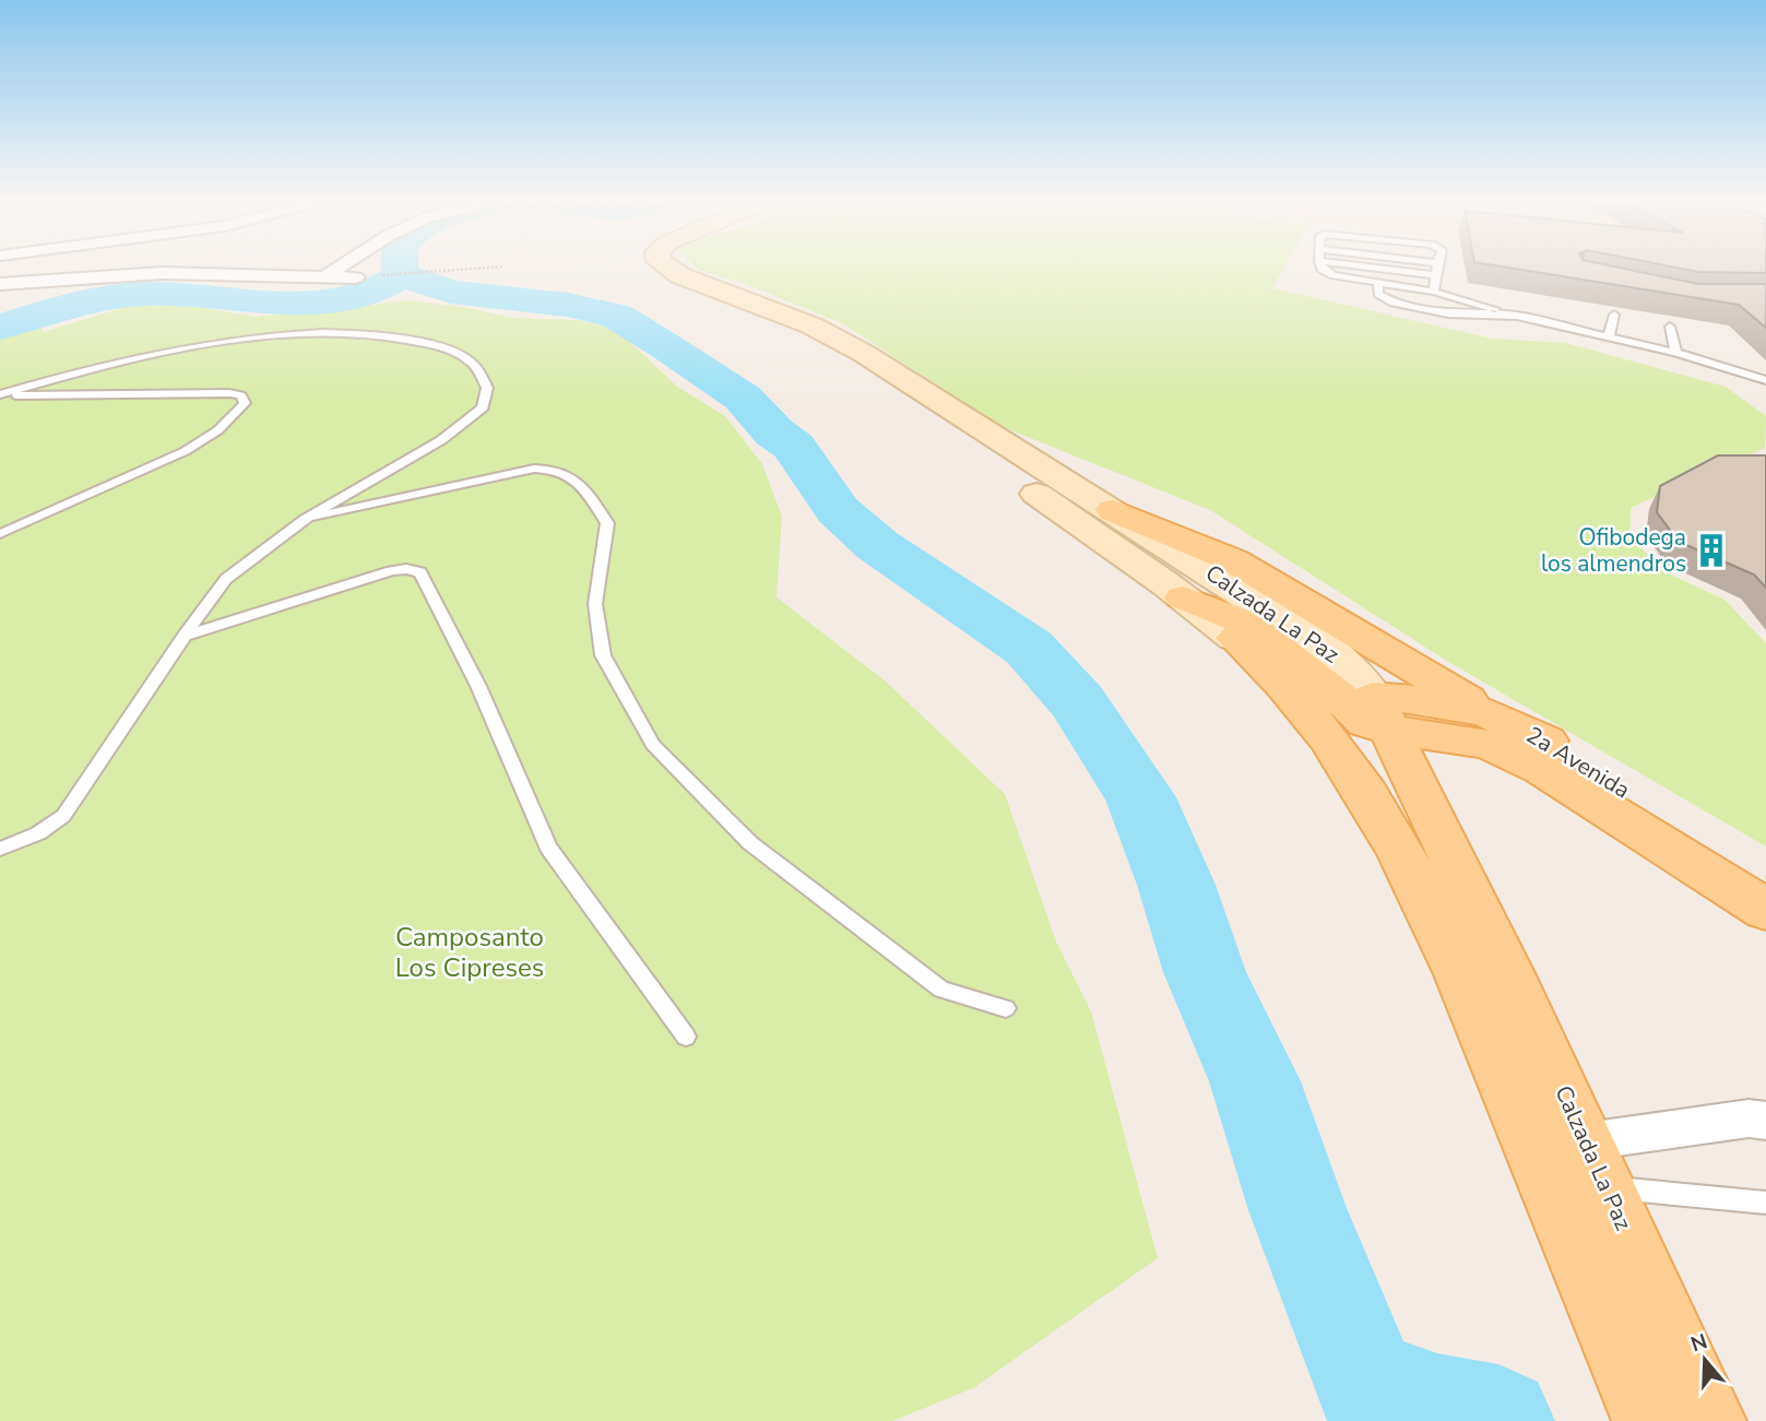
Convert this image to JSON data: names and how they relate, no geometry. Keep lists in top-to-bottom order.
{
  "streets": {
    "main road": ["Calzada La Paz", "2a Avenida"]
  },
  "crossings": [
    ["Calzada La Paz", "2a Avenida"]
  ],
  "parks": ["Camposanto Los Cipreses"],
  "places": {
    "building": ["Ofibodega los almendros"]
  },
  "north": "top"
}
